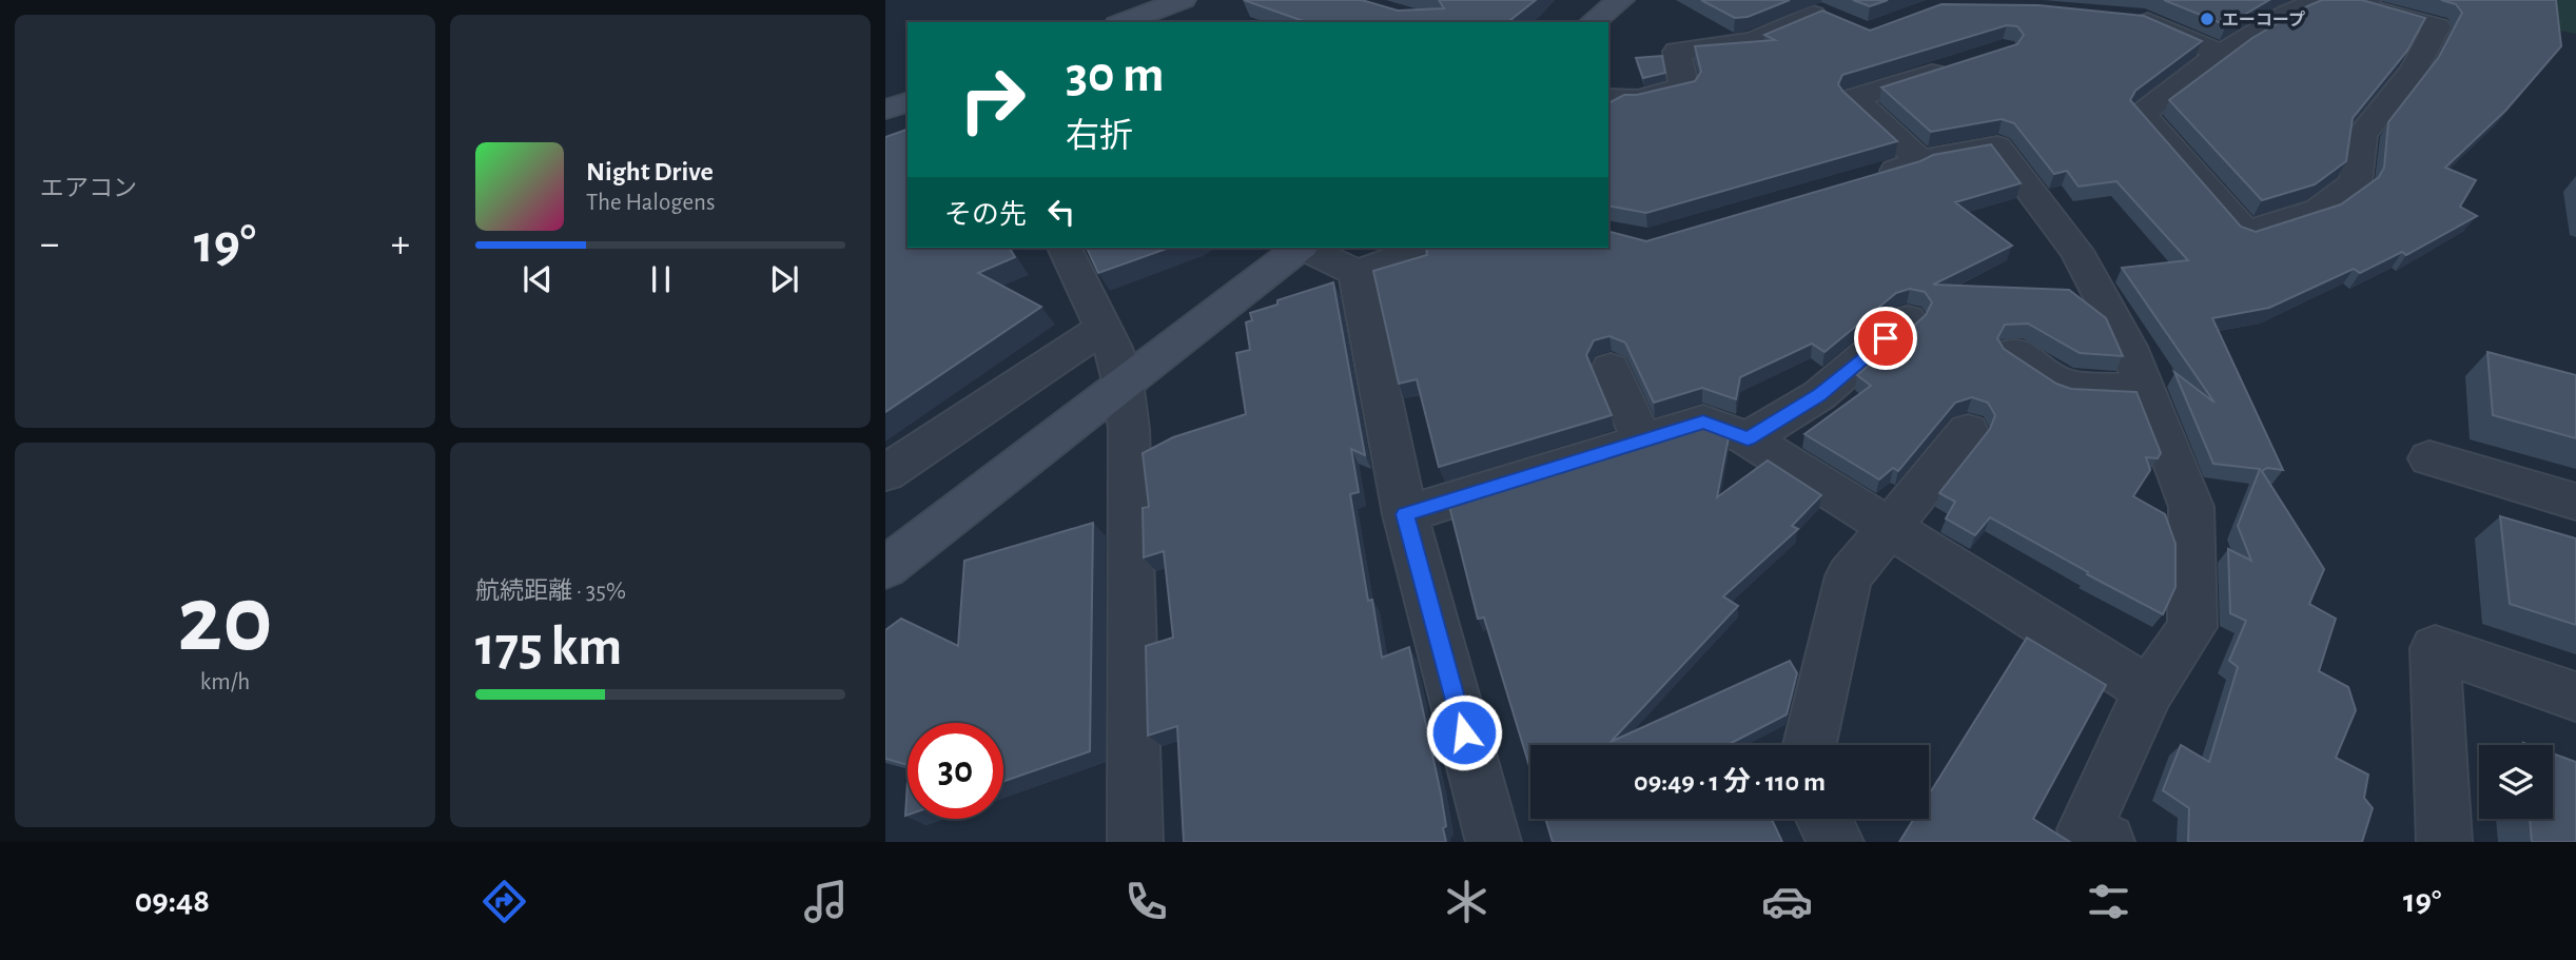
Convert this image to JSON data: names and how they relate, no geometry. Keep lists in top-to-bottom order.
{
  "places": ["エーコープ"],
  "page": {
    "tile": [
      "エアコン",
      ["20", "km/h"],
      ["航続距離 · 35%", "175 km"]
    ],
    "turn": ["30 m", "右折"],
    "song": ["Night Drive", "The Halogens"],
    "then": "その先",
    "heat": ["−", "19°", "+"],
    "limit": "30",
    "trip": "09:49 · 1 分 · 110 m",
    "tabs": ["09:48", "19°"]
  }
}
